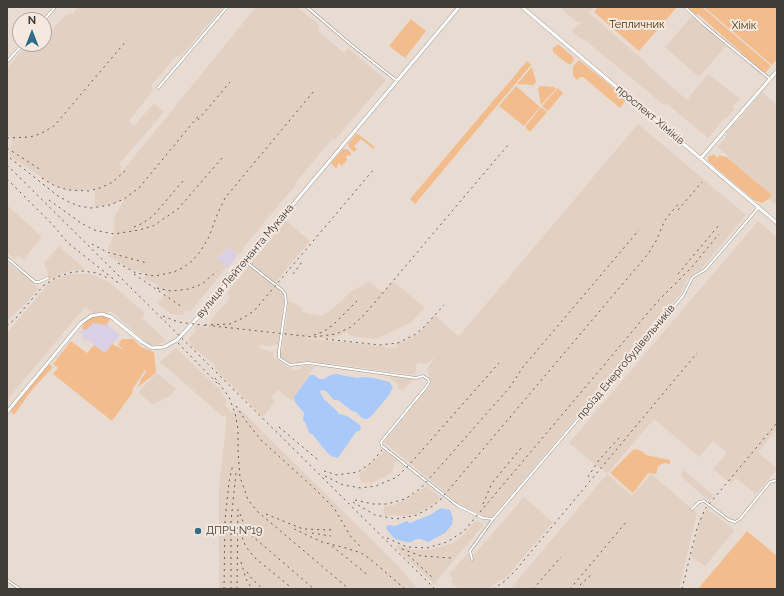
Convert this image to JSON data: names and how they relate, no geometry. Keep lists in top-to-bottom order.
{
  "streets": {
    "main road": ["проспект Хіміків", "вулиця Лейтенанта Мукана"],
    "street": ["проїзд Енергобудівельників"]
  },
  "crossings": [
    ["проспект Хіміків", "проїзд Енергобудівельників"]
  ],
  "parks": ["Тепличник", "Хімік"],
  "places": ["ДПРЧ №19"],
  "north": "top"
}
